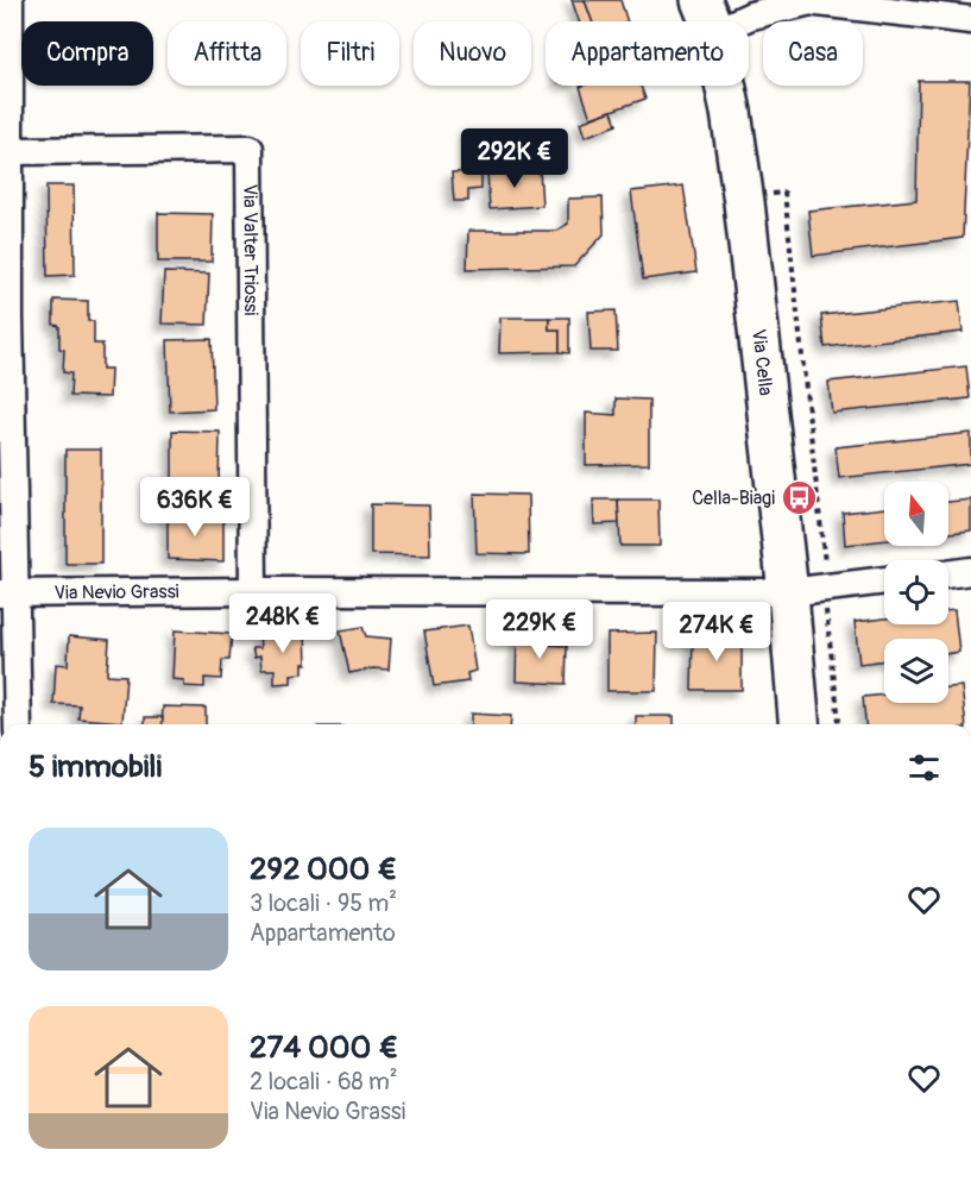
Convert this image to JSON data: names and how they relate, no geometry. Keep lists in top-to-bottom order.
{
  "streets": {
    "street": ["Via Valter Triossi", "Via Cella", "Via Nevio Grassi"]
  },
  "crossings": [
    ["Via Valter Triossi", "Via Nevio Grassi"],
    ["Via Cella", "Via Nevio Grassi"]
  ],
  "places": {
    "bus stop": ["Cella-Biagi"]
  },
  "north": "top",
  "page": {
    "chip": [
      "Compra",
      "Affitta",
      "Filtri",
      "Nuovo",
      "Appartamento",
      "Casa"
    ],
    "price": [
      "292K €",
      "636K €",
      "248K €",
      "229K €",
      "274K €"
    ],
    "heading": "5 immobili",
    "list": [
      {
        "name": "292 000 €",
        "note": "3 locali · 95 m² · Appartamento"
      },
      {
        "name": "274 000 €",
        "note": "2 locali · 68 m² · Via Nevio Grassi"
      }
    ]
  }
}
